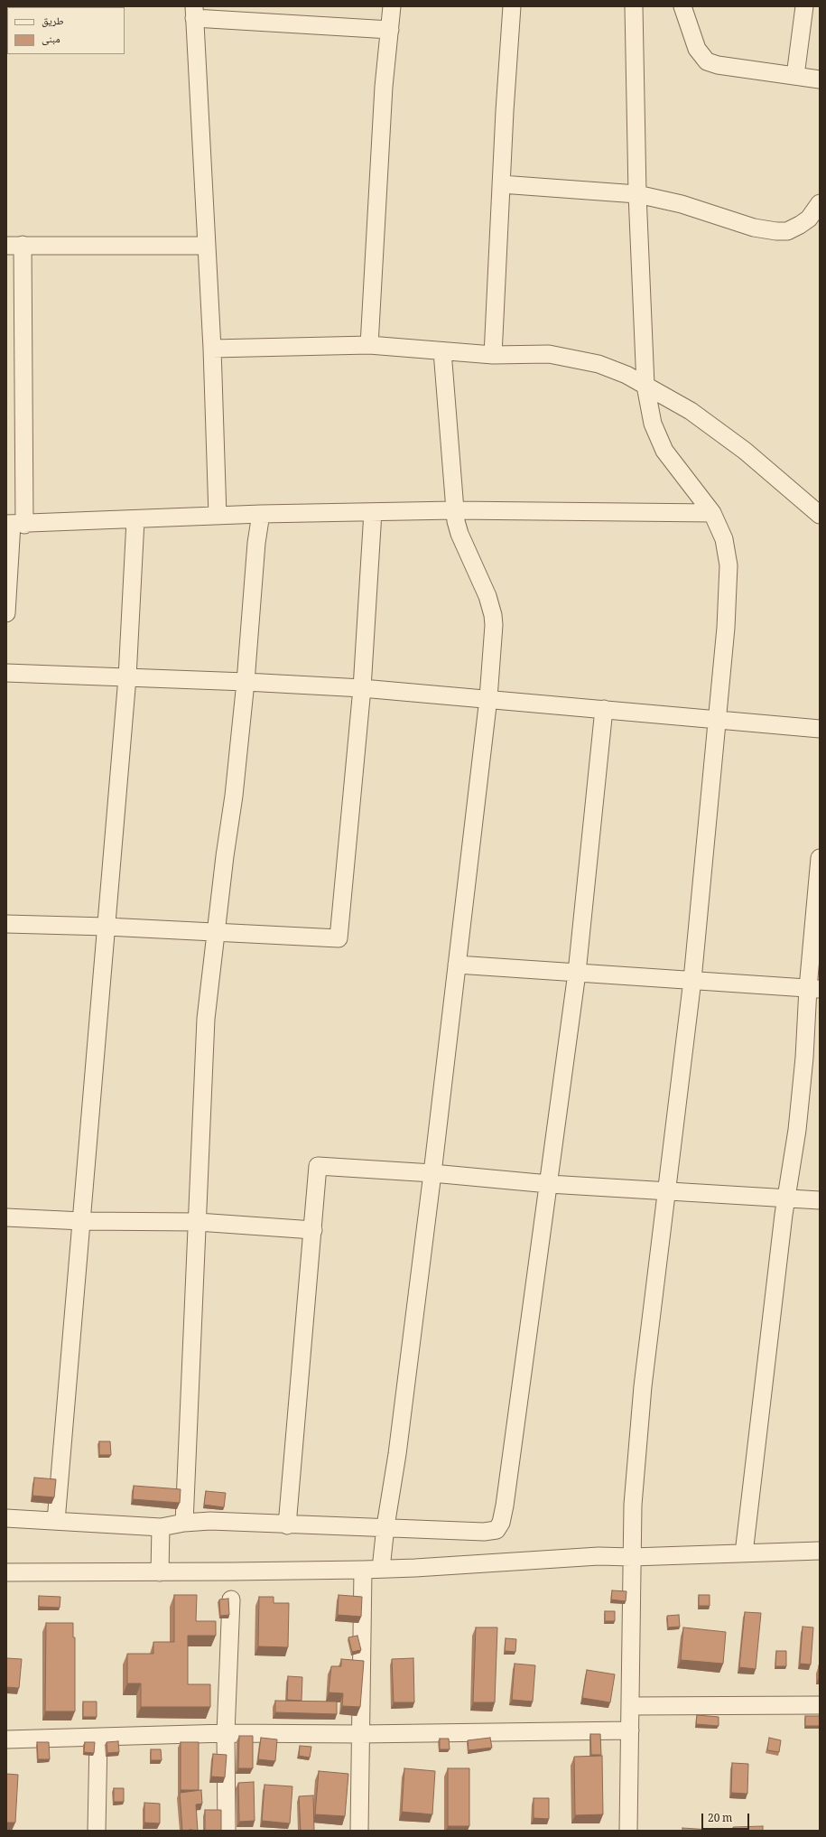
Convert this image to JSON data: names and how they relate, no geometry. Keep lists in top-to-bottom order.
{
  "legend": ["طريق", "مبنى"],
  "scale_bar": "20 m"
}
